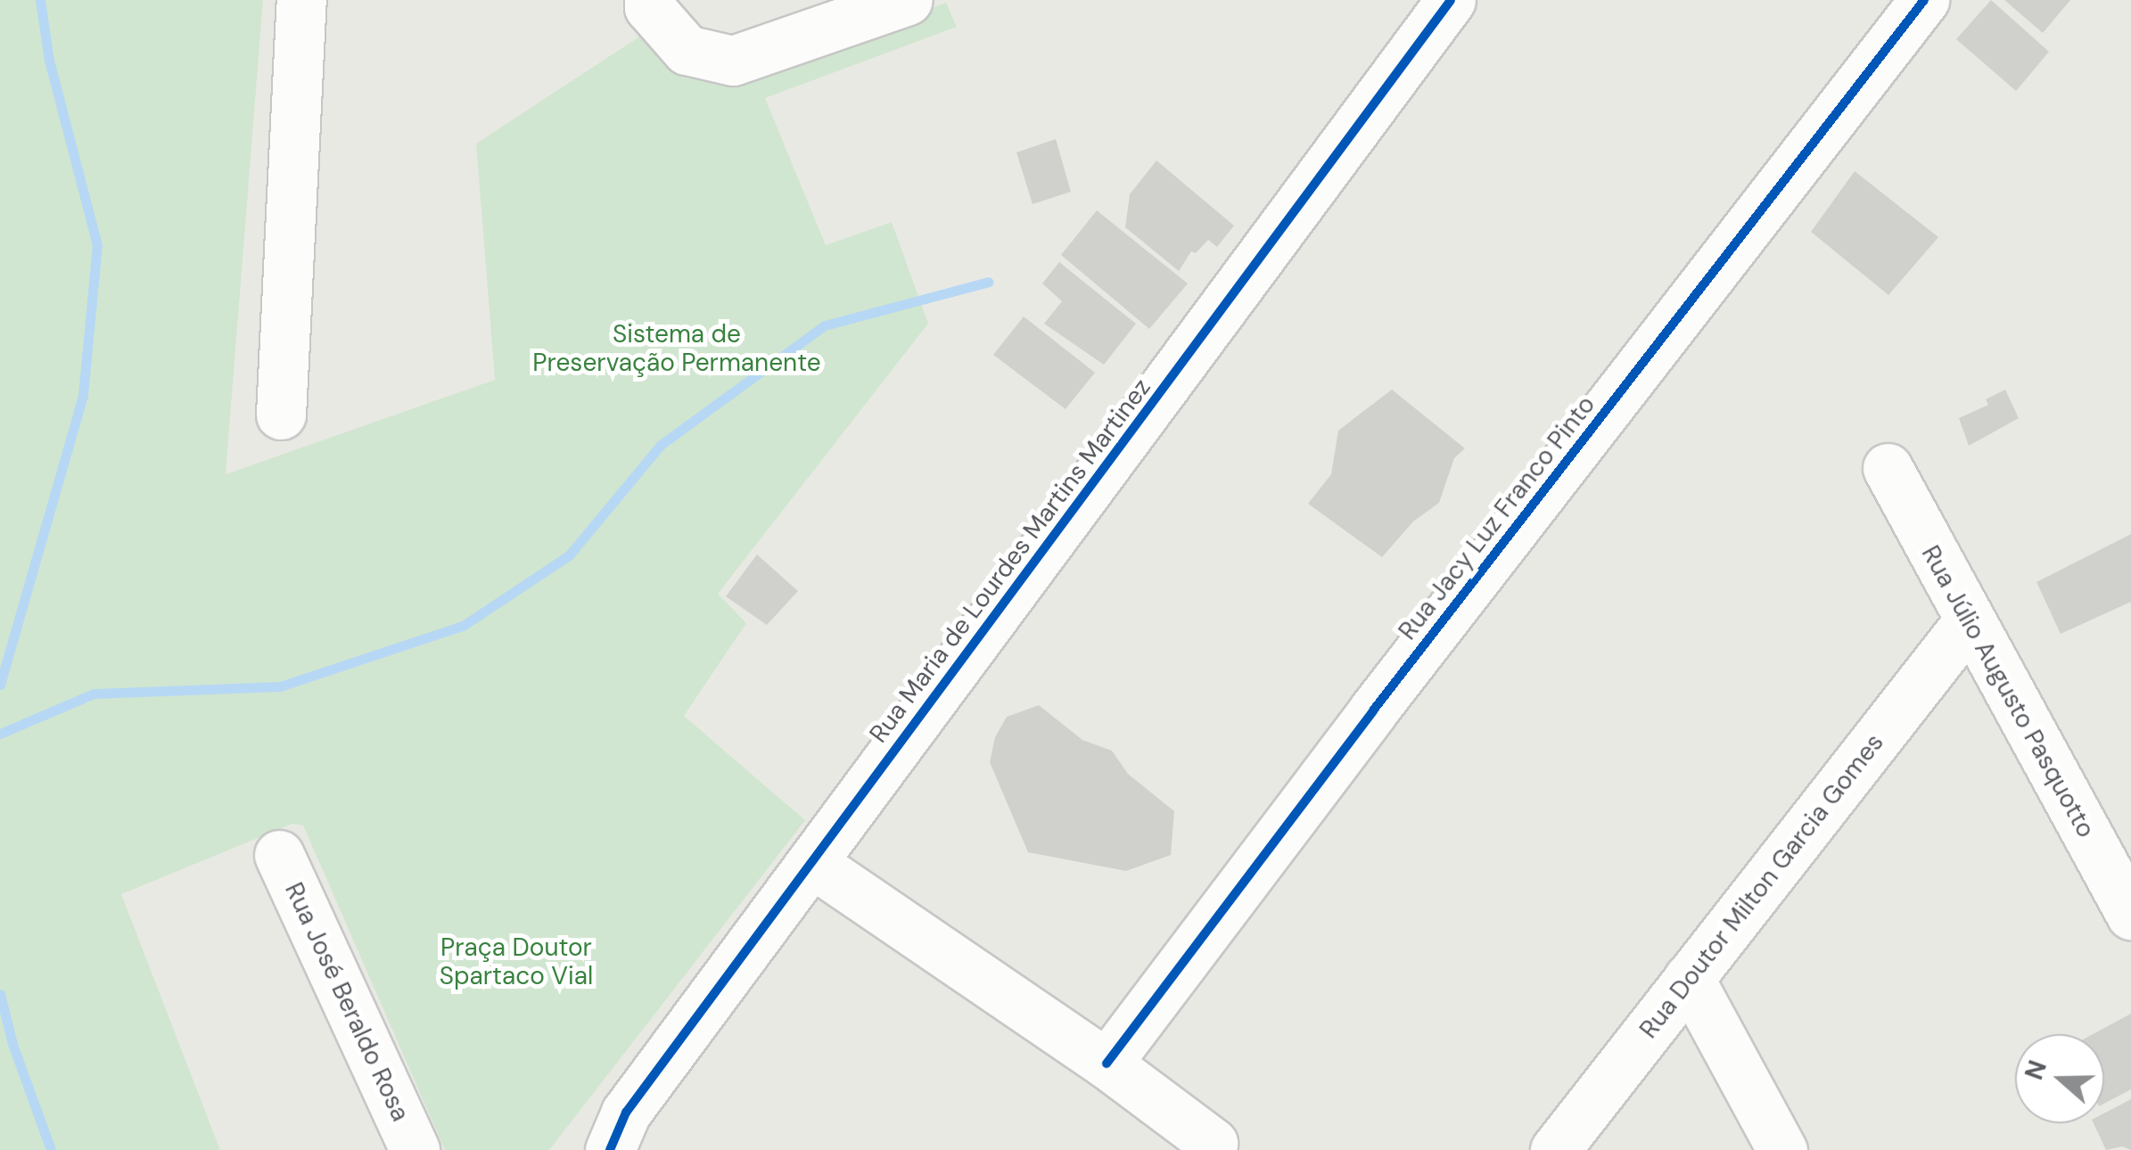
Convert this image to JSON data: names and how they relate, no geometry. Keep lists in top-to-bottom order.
{
  "streets": {
    "street": [
      "Rua Jacy Luz Franco Pinto",
      "Rua Maria de Lourdes Martins Martinez",
      "Rua Júlio Augusto Pasquotto",
      "Rua Doutor Milton Garcia Gomes",
      "Rua José Beraldo Rosa"
    ]
  },
  "crossings": [
    ["Rua Júlio Augusto Pasquotto", "Rua Doutor Milton Garcia Gomes"]
  ],
  "parks": ["Sistema de Preservação Permanente", "Praça Doutor Spartaco Vial"],
  "north": "left"
}
